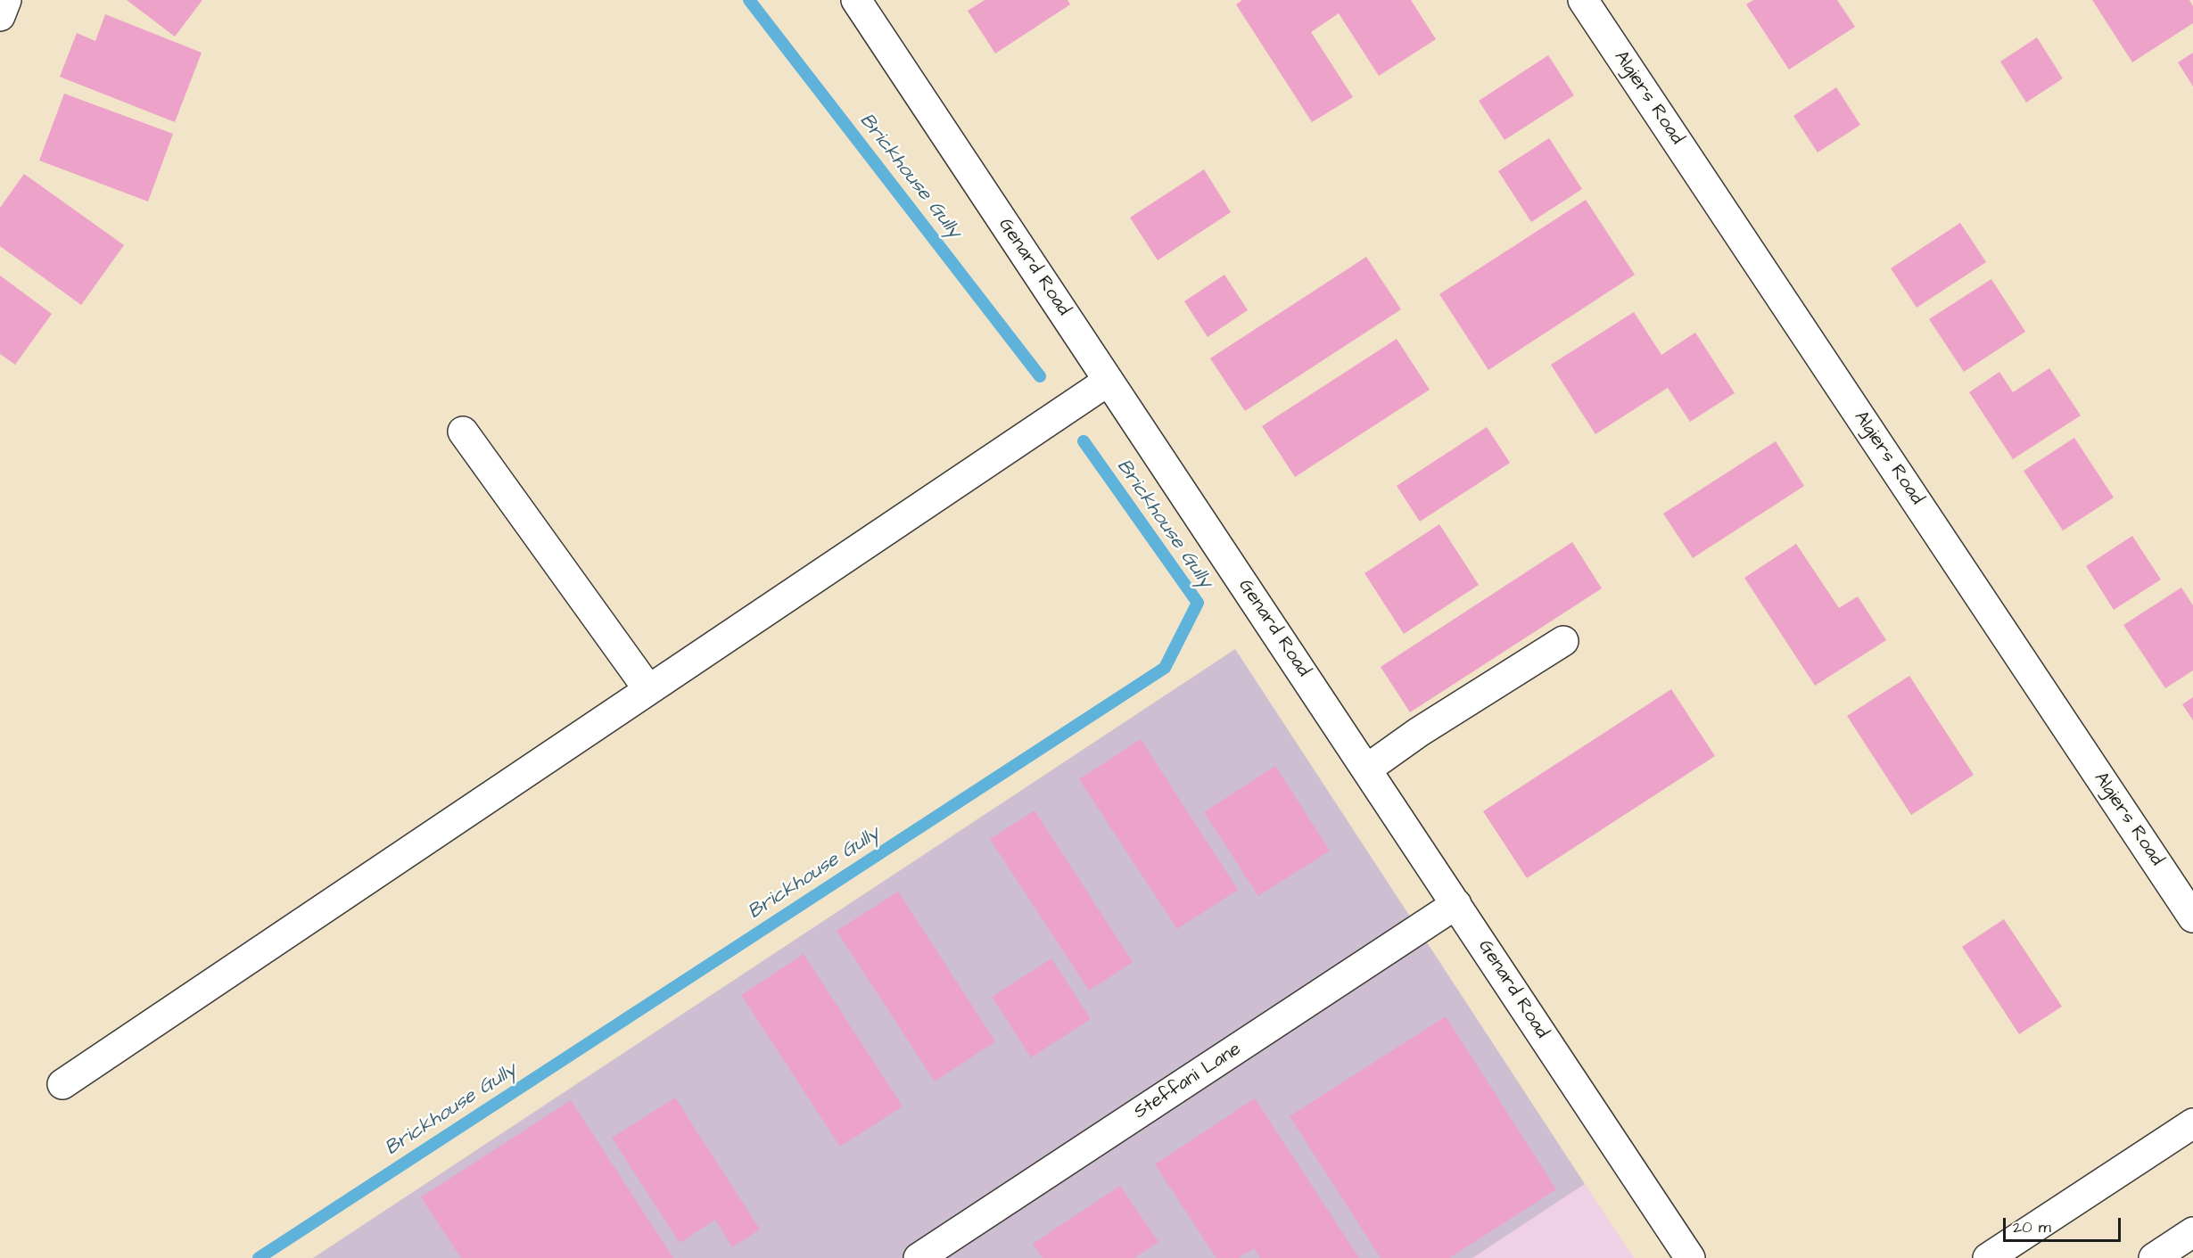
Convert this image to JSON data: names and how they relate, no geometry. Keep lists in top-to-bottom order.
{
  "streets": {
    "street": ["Algiers Road", "Genard Road", "Steffani Lane"]
  },
  "crossings": [
    ["Genard Road", "Steffani Lane"]
  ],
  "water": ["Brickhouse Gully"],
  "scale_bar": "20 m"
}
